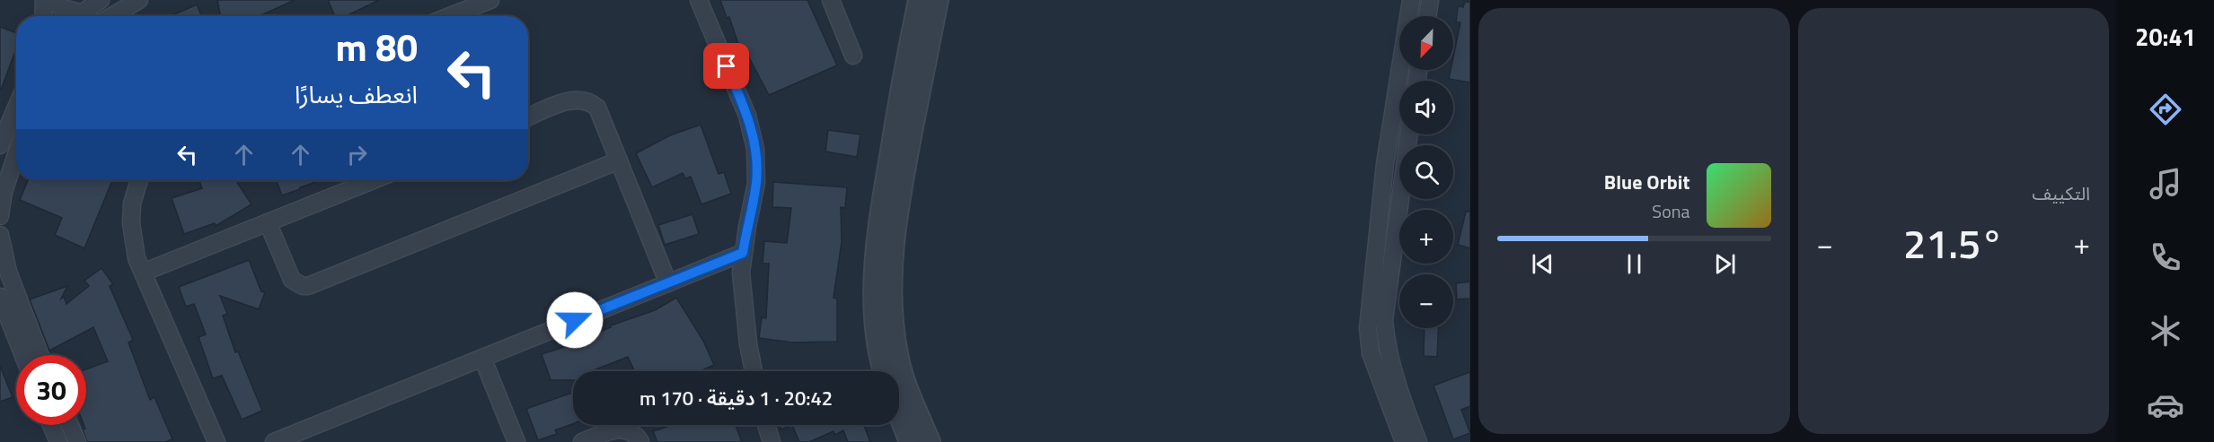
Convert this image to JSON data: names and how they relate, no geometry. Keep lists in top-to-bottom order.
{
  "north": "bottom left",
  "page": {
    "tabs": "20:41",
    "tile": "التكييف",
    "map_buttons": ["+", "−"],
    "turn": ["80 m", "انعطف يسارًا"],
    "song": ["Blue Orbit", "Sona"],
    "heat": ["−", "21.5°", "+"],
    "limit": "30",
    "trip": "20:42 · 1 دقيقة · 170 m"
  }
}
